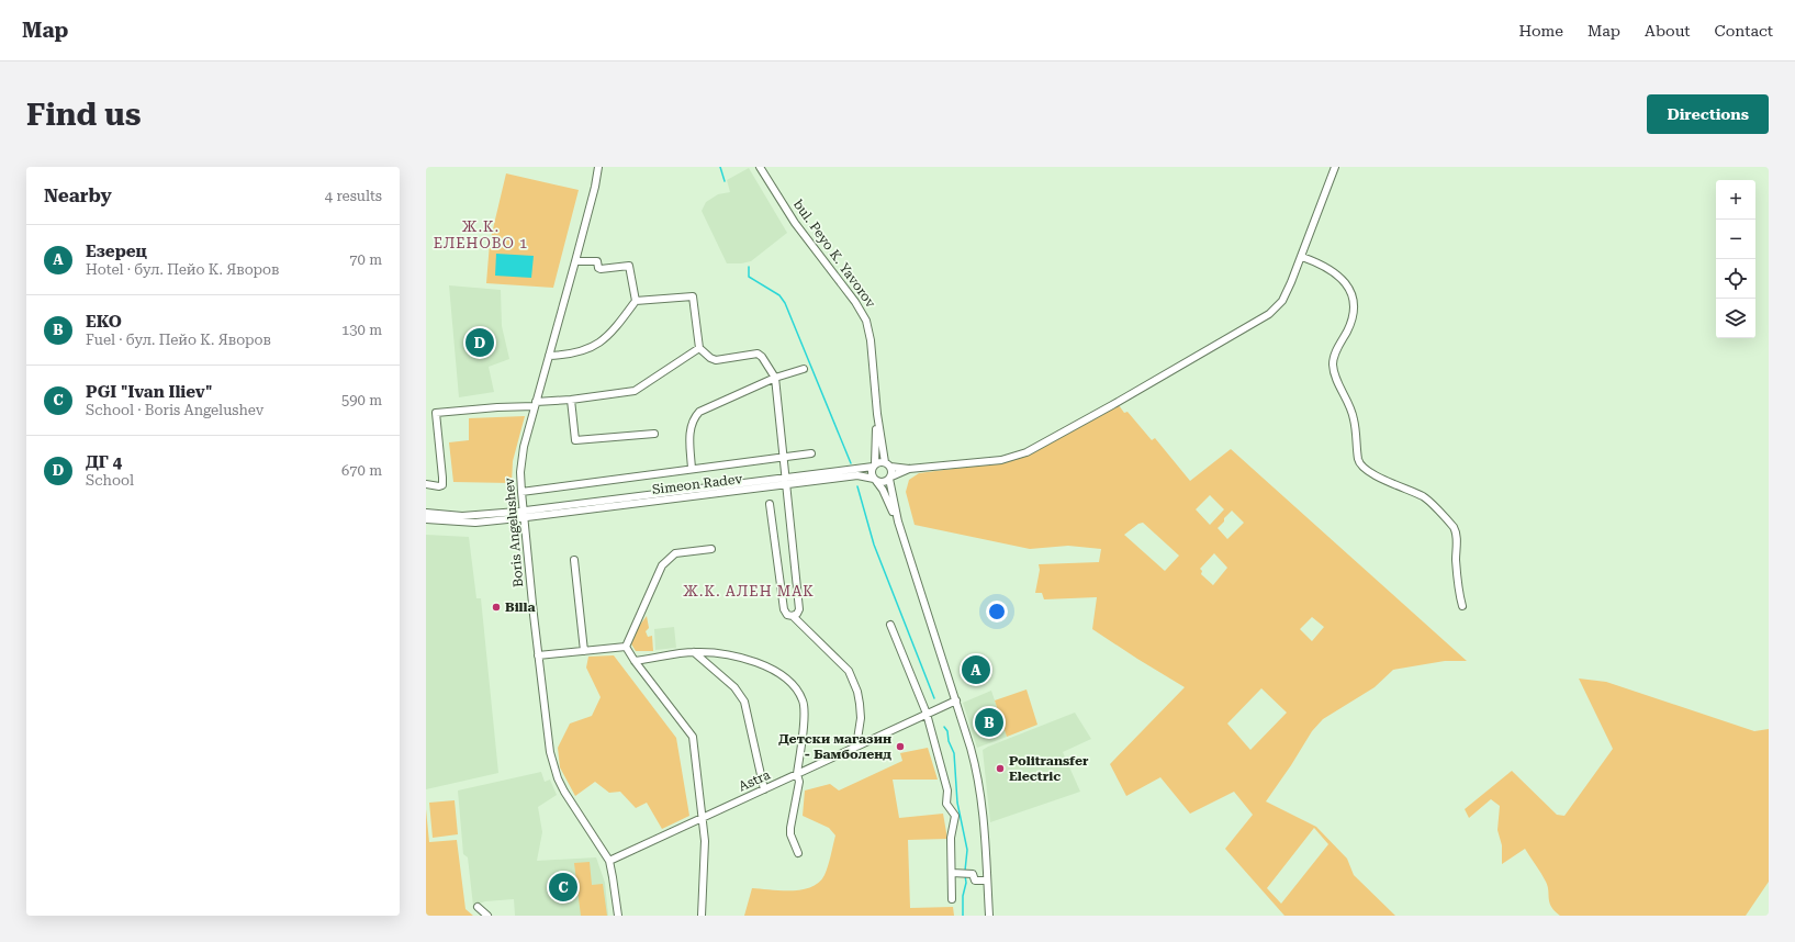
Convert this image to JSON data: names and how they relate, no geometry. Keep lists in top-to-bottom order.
{
  "streets": {
    "street": [
      "bul. Peyo K. Yavorov",
      "Simeon Radev",
      "Boris Angelushev",
      "Astra"
    ]
  },
  "crossings": [
    ["bul. Peyo K. Yavorov", "Simeon Radev"],
    ["Simeon Radev", "Boris Angelushev"],
    ["Boris Angelushev", "Astra"]
  ],
  "districts": ["Ж.К. ЕЛЕНОВО 1", "Ж.К. АЛЕН МАК"],
  "places": ["Billa", "Детски магазин - Бамболенд", "Politransfer Electric"],
  "page": {
    "header": "Map",
    "nav": [
      "Home",
      "Map",
      "About",
      "Contact"
    ],
    "buttons": "Directions",
    "title": "Find us",
    "heading": ["Nearby", "4 results"],
    "map_buttons": ["+", "−"],
    "list": [
      {
        "mark": "A",
        "name": "Езерец",
        "note": "Hotel · бул. Пейо К. Яворов",
        "value": "70 m"
      },
      {
        "mark": "B",
        "name": "EKO",
        "note": "Fuel · бул. Пейо К. Яворов",
        "value": "130 m"
      },
      {
        "mark": "C",
        "name": "PGI \"Ivan Iliev\"",
        "note": "School · Boris Angelushev",
        "value": "590 m"
      },
      {
        "mark": "D",
        "name": "ДГ 4",
        "note": "School",
        "value": "670 m"
      }
    ],
    "pins": [
      "D",
      "A",
      "B",
      "C"
    ]
  }
}
